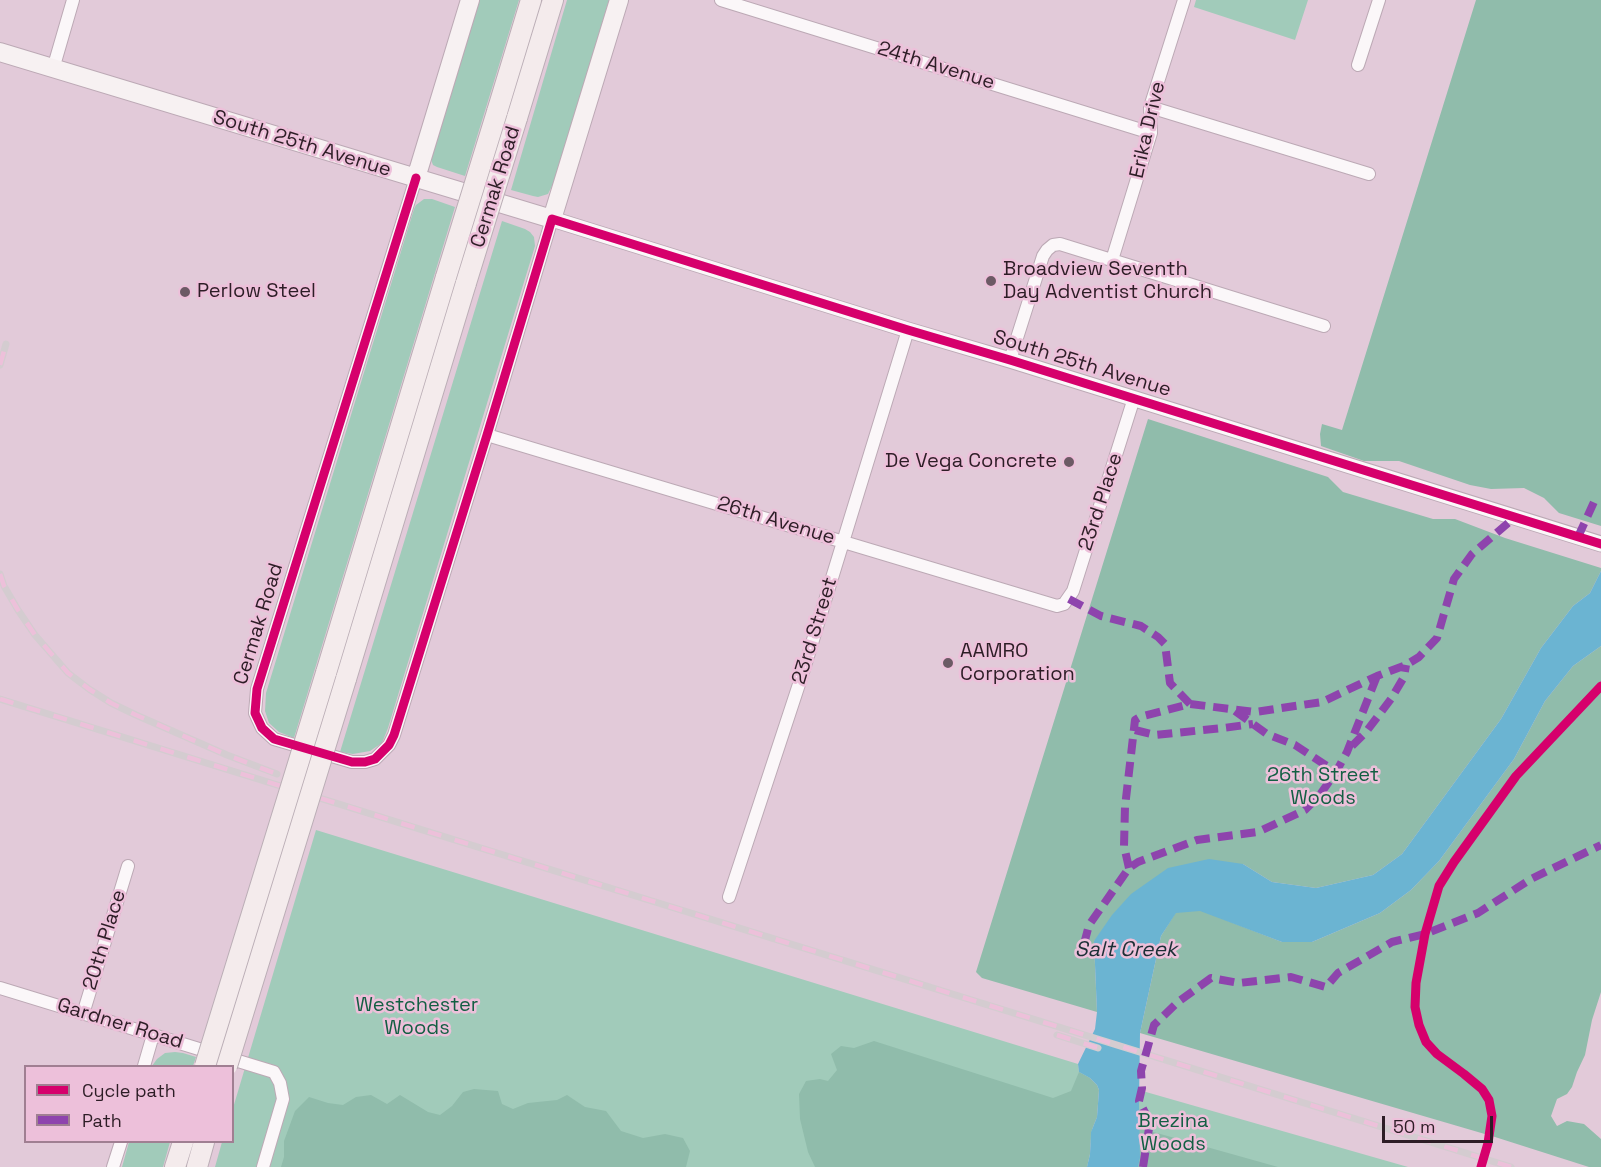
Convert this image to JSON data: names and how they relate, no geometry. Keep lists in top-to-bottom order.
{
  "streets": {
    "main road": ["South 25th Avenue", "Cermak Road"],
    "street": [
      "24th Avenue",
      "Erika Drive",
      "23rd Place",
      "26th Avenue",
      "23rd Street",
      "20th Place",
      "Gardner Road"
    ]
  },
  "crossings": [
    ["24th Avenue", "Erika Drive"],
    ["South 25th Avenue", "Cermak Road"],
    ["South 25th Avenue", "23rd Place"],
    ["South 25th Avenue", "23rd Street"],
    ["Cermak Road", "26th Avenue"],
    ["23rd Place", "26th Avenue"],
    ["26th Avenue", "23rd Street"],
    ["20th Place", "Gardner Road"]
  ],
  "water": ["Salt Creek"],
  "parks": ["26th Street Woods", "Westchester Woods", "Brezina Woods"],
  "places": [
    "Broadview Seventh Day Adventist Church",
    "Perlow Steel",
    "De Vega Concrete",
    "AAMRO Corporation"
  ],
  "legend": ["Cycle path", "Path"],
  "scale_bar": "50 m"
}
